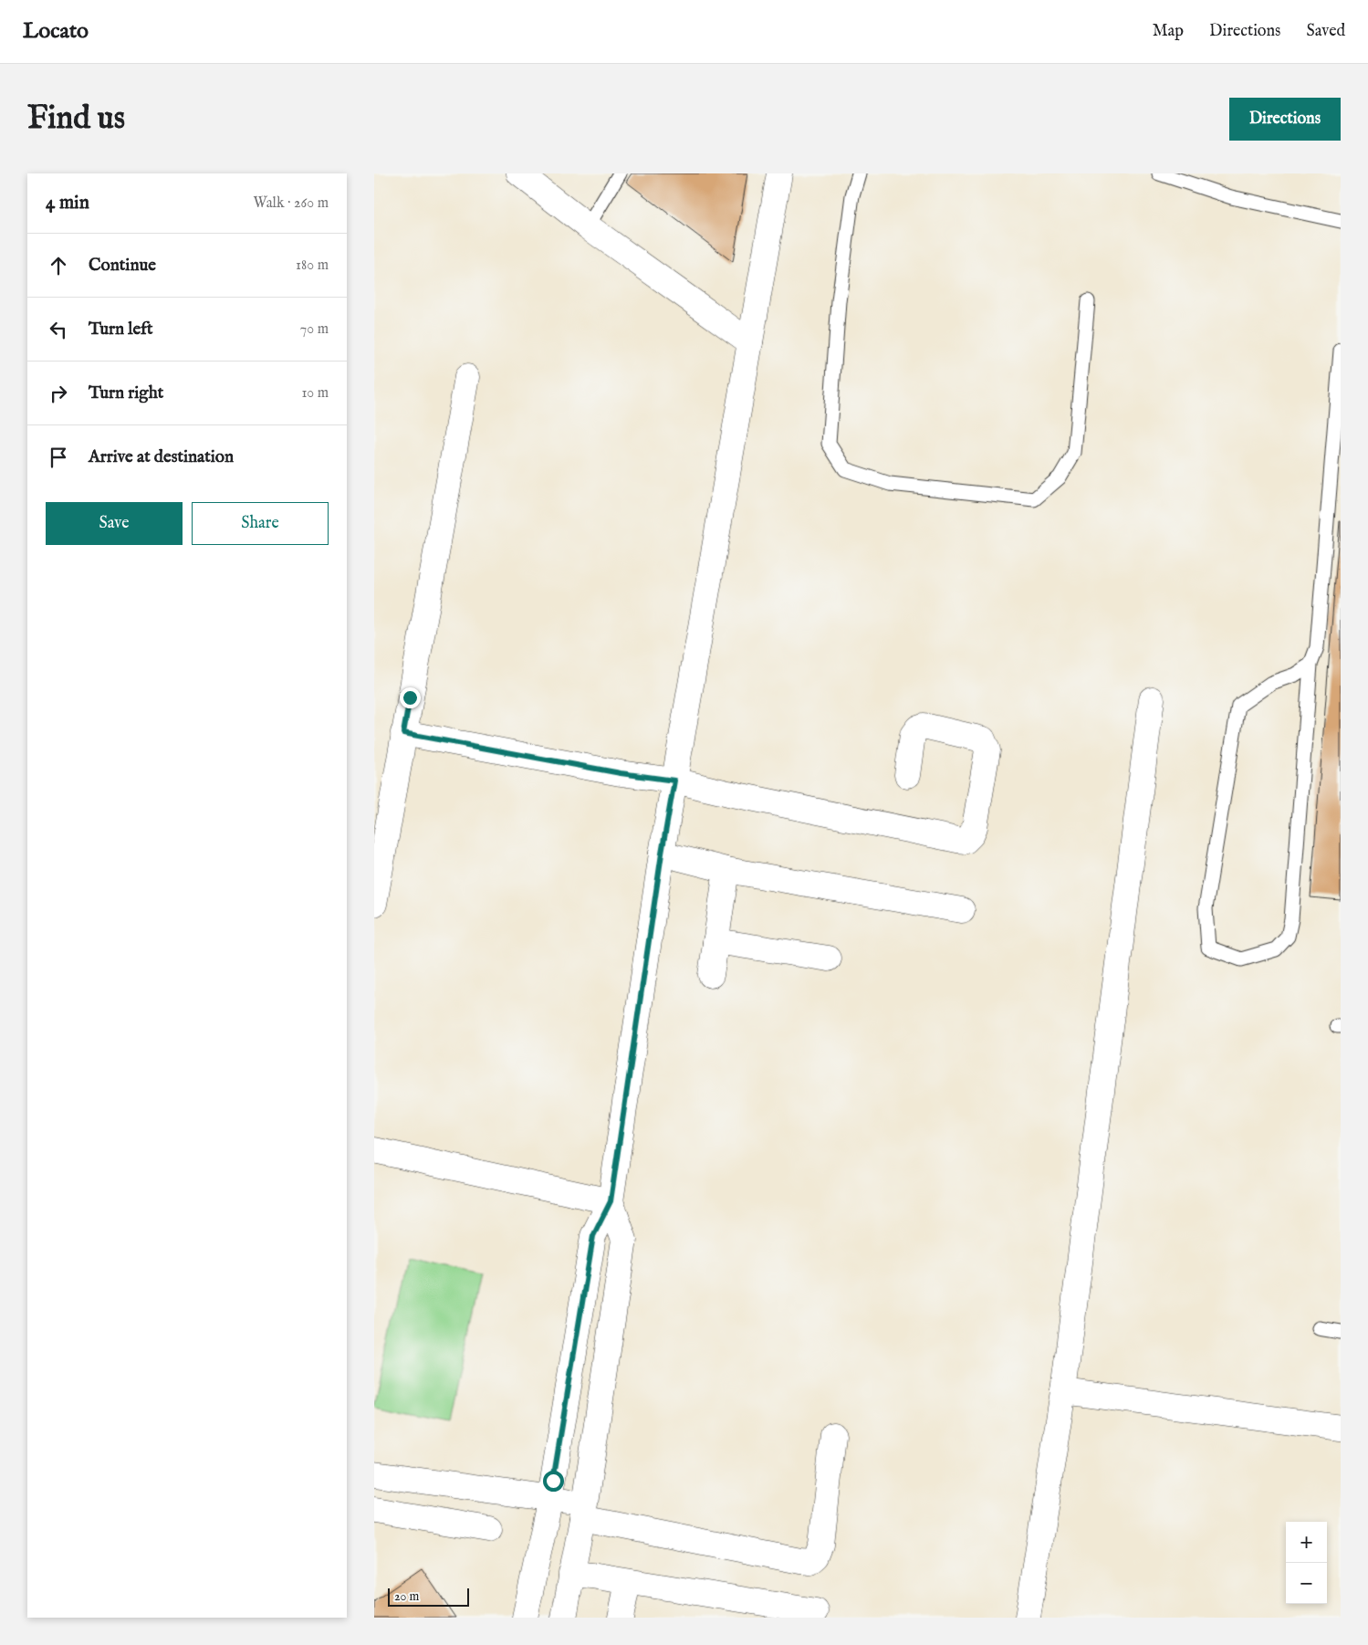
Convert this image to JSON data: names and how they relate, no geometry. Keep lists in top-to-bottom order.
{
  "scale_bar": "20 m",
  "page": {
    "header": "Locato",
    "nav": ["Map", "Directions", "Saved"],
    "buttons": [
      "Directions",
      ["Save", "Share"]
    ],
    "title": "Find us",
    "heading": ["4 min", "Walk · 260 m"],
    "list": [
      ["Continue", "180 m"],
      ["Turn left", "70 m"],
      ["Turn right", "10 m"],
      "Arrive at destination"
    ],
    "map_buttons": ["+", "−"],
    "scale": "20 m"
  }
}
